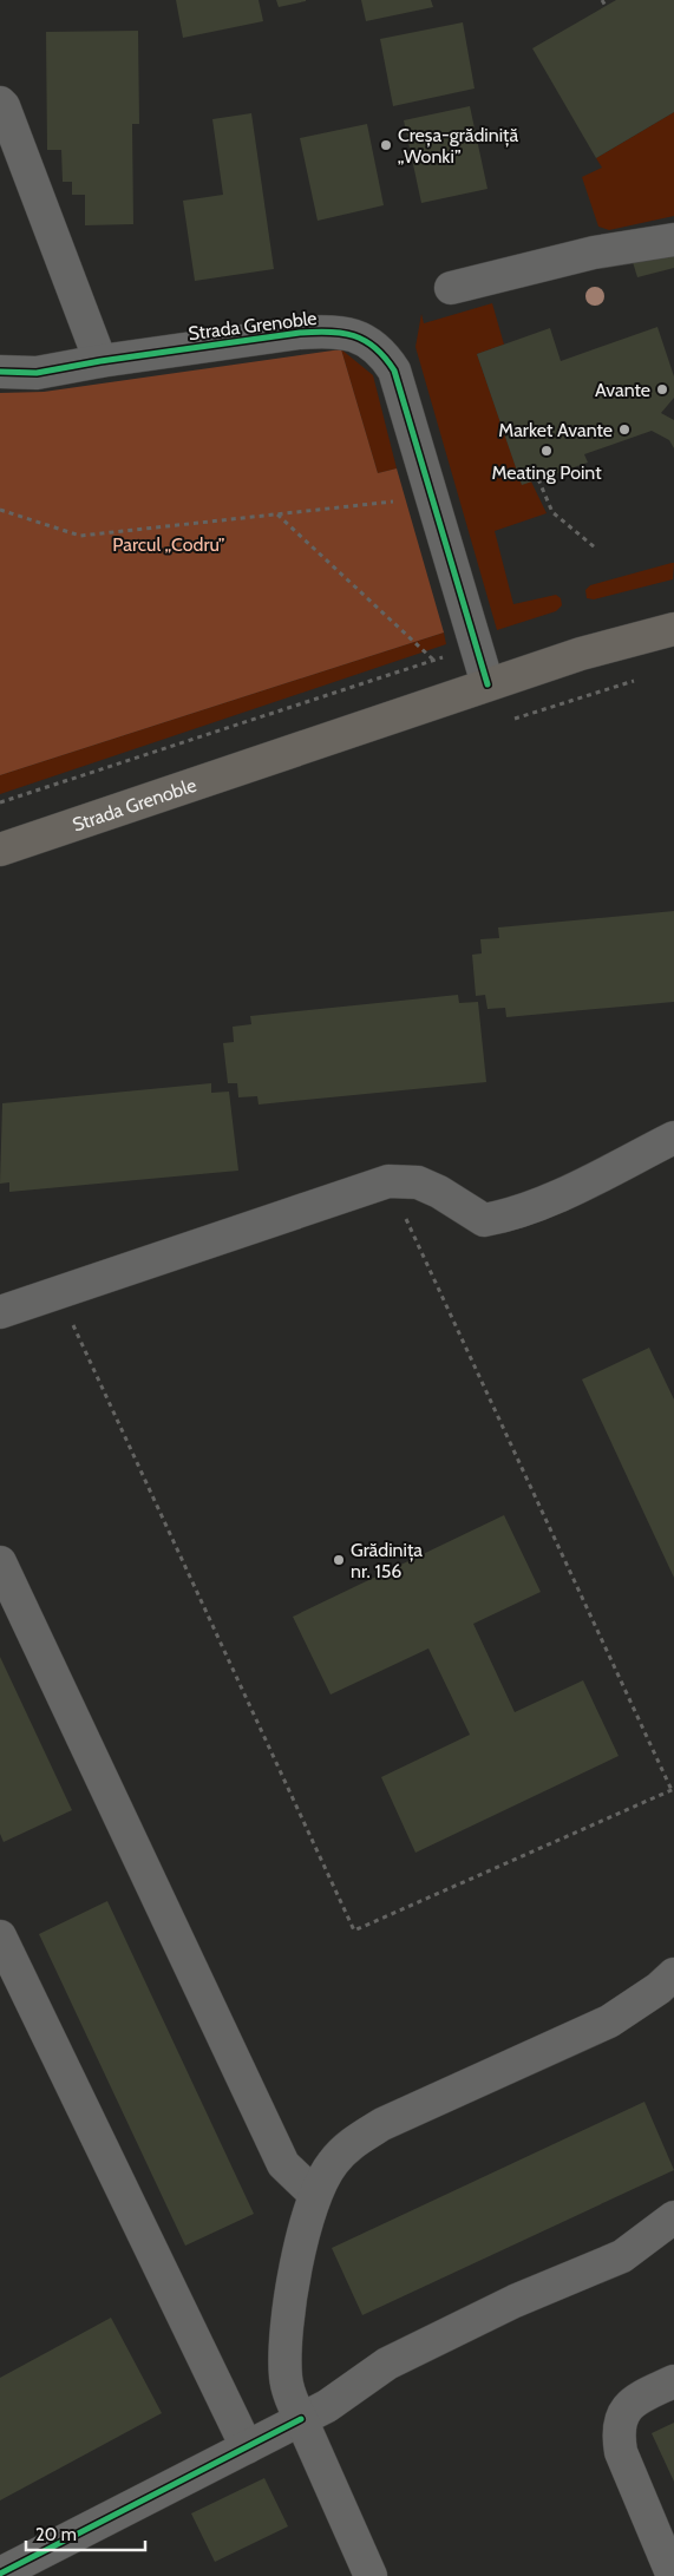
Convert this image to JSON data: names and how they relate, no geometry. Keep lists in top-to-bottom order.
{
  "streets": {
    "main road": ["Strada Grenoble"]
  },
  "parks": ["Parcul „Codru”"],
  "places": [
    "Creșa-grădiniță „Wonki”",
    "Avante",
    "Market Avante",
    "Meating Point",
    "Grădinița nr. 156"
  ],
  "scale_bar": "20 m"
}
